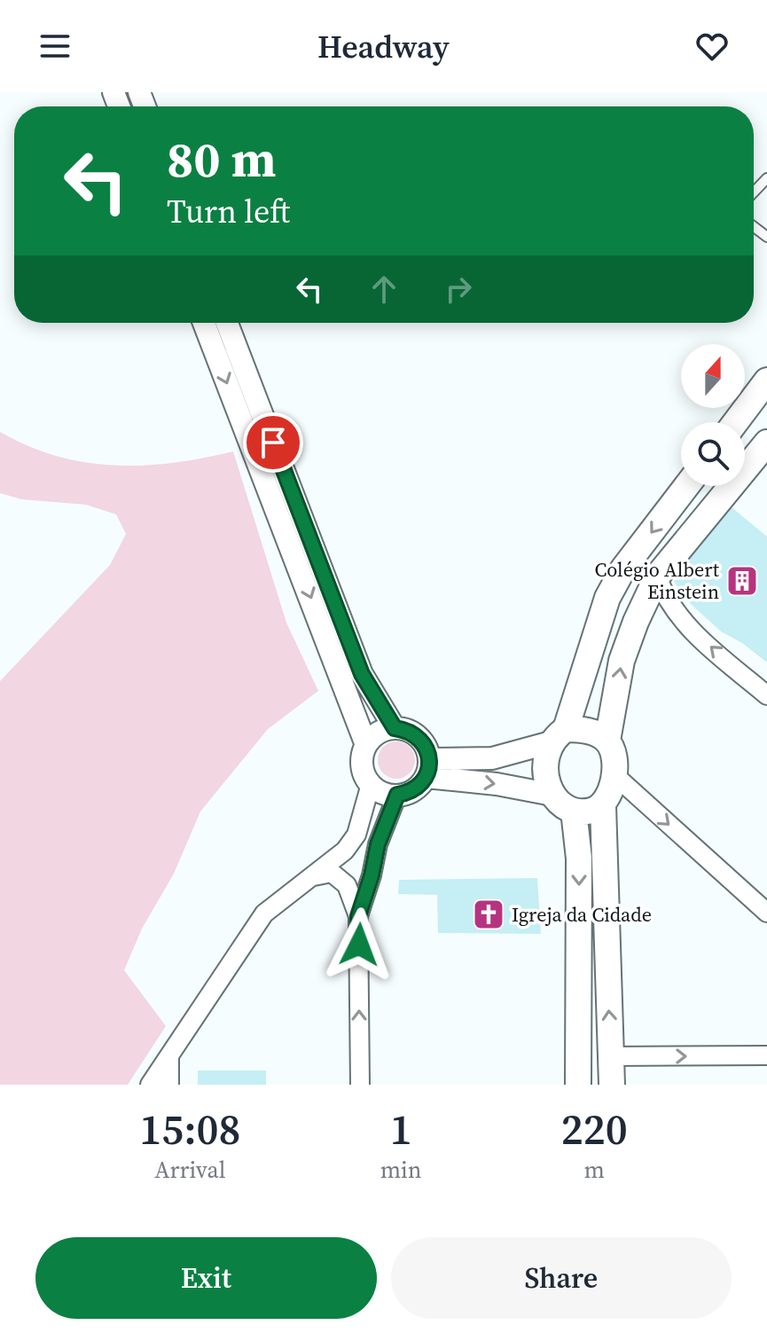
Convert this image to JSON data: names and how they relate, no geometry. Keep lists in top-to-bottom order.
{
  "places": {
    "building": ["Colégio Albert Einstein"],
    "church": ["Igreja da Cidade"]
  },
  "north": "top",
  "page": {
    "header": "Headway",
    "turn": ["80 m", "Turn left"],
    "eta": [
      "15:08",
      "Arrival",
      "1",
      "min",
      "220",
      "m"
    ],
    "buttons": ["Exit", "Share"]
  }
}
